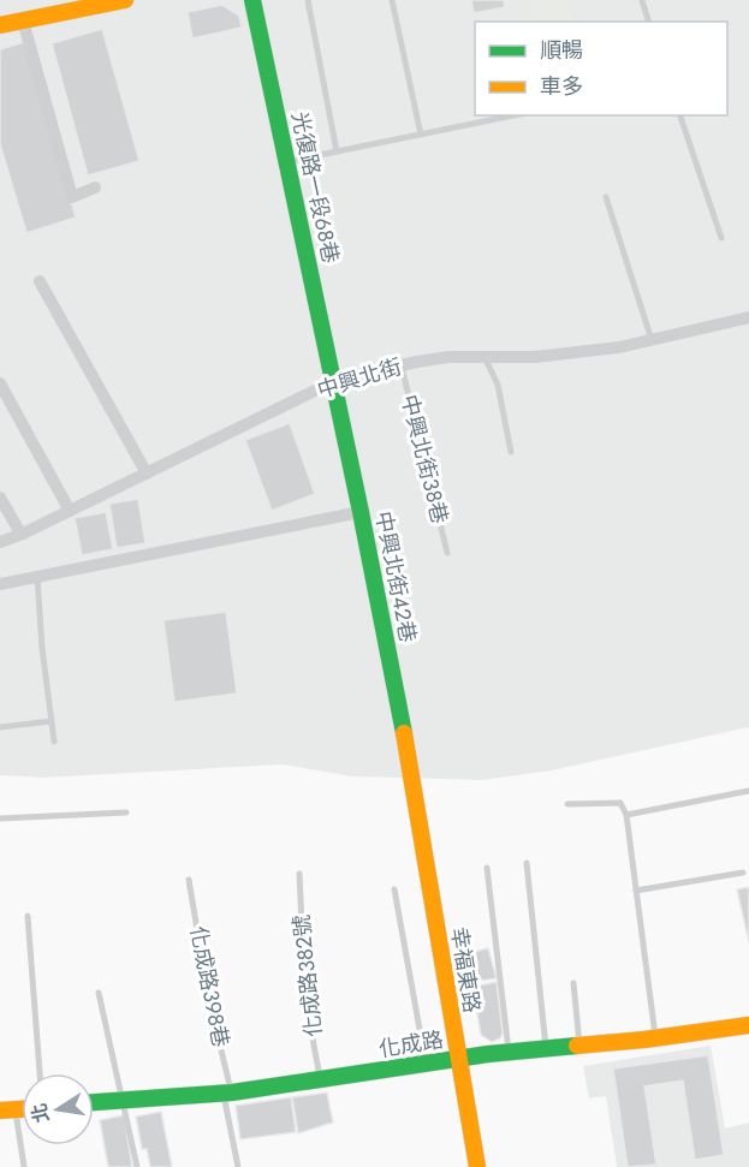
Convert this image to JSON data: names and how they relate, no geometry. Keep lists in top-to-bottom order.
{
  "streets": {
    "street": [
      "光復路一段68巷",
      "中興北街",
      "中興北街42巷",
      "幸福東路",
      "化成路"
    ],
    "lane": ["中興北街38巷", "化成路382號", "化成路398巷"]
  },
  "crossings": [
    ["光復路一段68巷", "中興北街"],
    ["光復路一段68巷", "中興北街42巷"],
    ["中興北街", "中興北街38巷"],
    ["中興北街", "中興北街42巷"],
    ["中興北街42巷", "幸福東路"],
    ["幸福東路", "化成路"],
    ["化成路382號", "化成路"],
    ["化成路398巷", "化成路"]
  ],
  "legend": ["順暢", "車多"],
  "north": "left"
}
